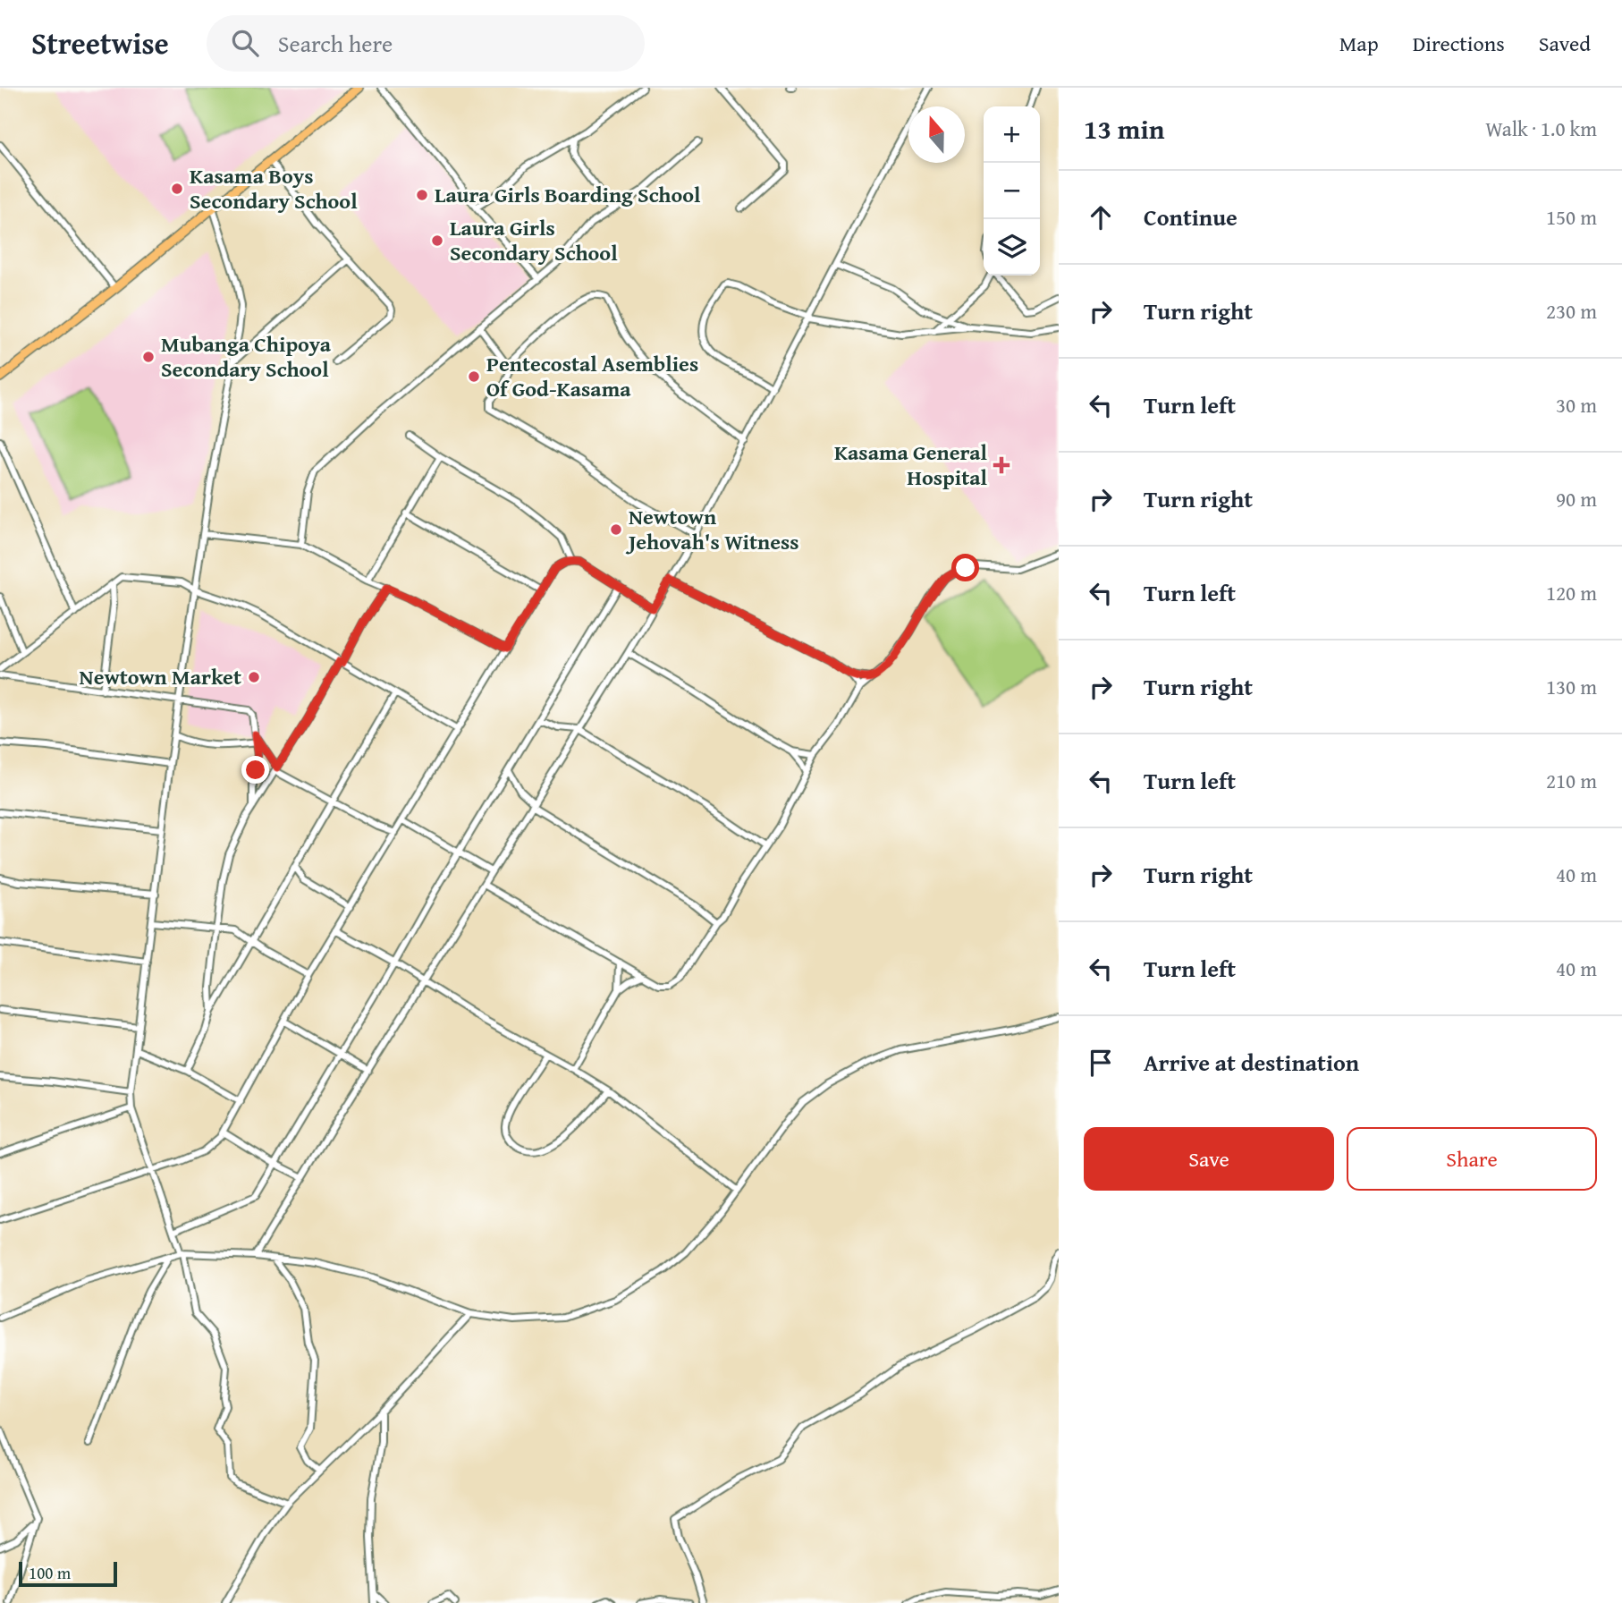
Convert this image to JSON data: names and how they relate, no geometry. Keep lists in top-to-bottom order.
{
  "places": {
    "other": [
      "Kasama Boys Secondary School",
      "Laura Girls Boarding School",
      "Laura Girls Secondary School",
      "Mubanga Chipoya Secondary School",
      "Pentecostal Asemblies Of God-Kasama",
      "Newtown Jehovah's Witness",
      "Newtown Market"
    ],
    "health": ["Kasama General Hospital"]
  },
  "scale_bar": "100 m",
  "north": "top",
  "page": {
    "header": "Streetwise",
    "search": "Search here",
    "nav": ["Map", "Directions", "Saved"],
    "heading": ["13 min", "Walk · 1.0 km"],
    "map_buttons": ["+", "−"],
    "list": [
      ["Continue", "150 m"],
      ["Turn right", "230 m"],
      ["Turn left", "30 m"],
      ["Turn right", "90 m"],
      ["Turn left", "120 m"],
      ["Turn right", "130 m"],
      ["Turn left", "210 m"],
      ["Turn right", "40 m"],
      ["Turn left", "40 m"],
      "Arrive at destination"
    ],
    "buttons": ["Save", "Share"],
    "scale": "100 m"
  }
}
